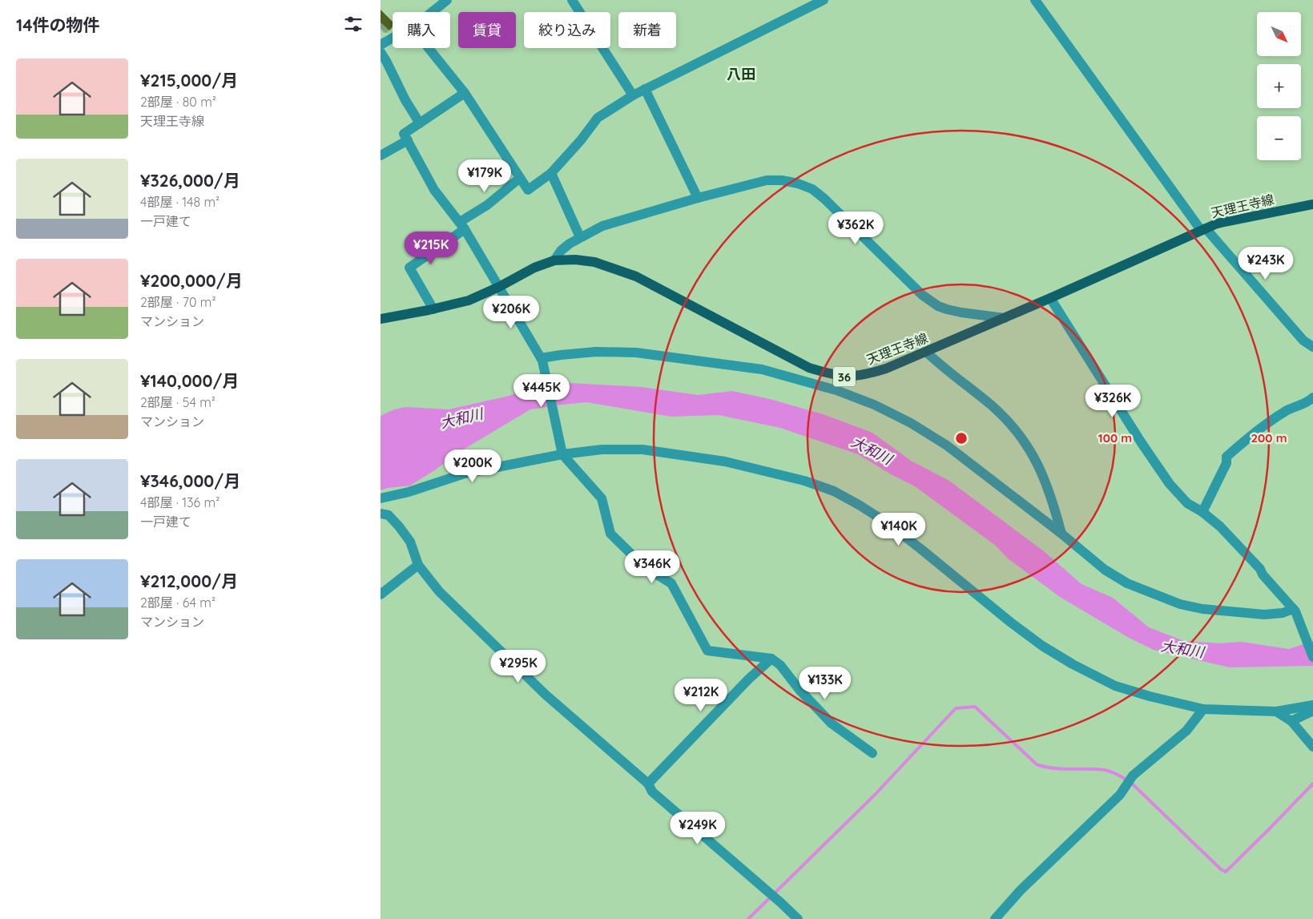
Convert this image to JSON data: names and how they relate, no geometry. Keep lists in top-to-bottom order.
{
  "streets": {
    "main road": ["天理王寺線", "36"]
  },
  "districts": ["八田"],
  "water": ["大和川"],
  "north": "bottom right",
  "page": {
    "heading": "14件の物件",
    "map_buttons": ["+", "−"],
    "chip": [
      "購入",
      "賃貸",
      "絞り込み",
      "新着"
    ],
    "list": [
      {
        "name": "¥215,000/月",
        "note": "2部屋 · 80 m² · 天理王寺線"
      },
      {
        "name": "¥326,000/月",
        "note": "4部屋 · 148 m² · 一戸建て"
      },
      {
        "name": "¥200,000/月",
        "note": "2部屋 · 70 m² · マンション"
      },
      {
        "name": "¥140,000/月",
        "note": "2部屋 · 54 m² · マンション"
      },
      {
        "name": "¥346,000/月",
        "note": "4部屋 · 136 m² · 一戸建て"
      },
      {
        "name": "¥212,000/月",
        "note": "2部屋 · 64 m² · マンション"
      }
    ],
    "price": [
      "¥179K",
      "¥362K",
      "¥215K",
      "¥243K",
      "¥206K",
      "¥445K",
      "¥326K",
      "¥200K",
      "¥140K",
      "¥346K",
      "¥295K",
      "¥133K",
      "¥212K",
      "¥249K"
    ]
  },
  "rings": ["100 m", "200 m"]
}
